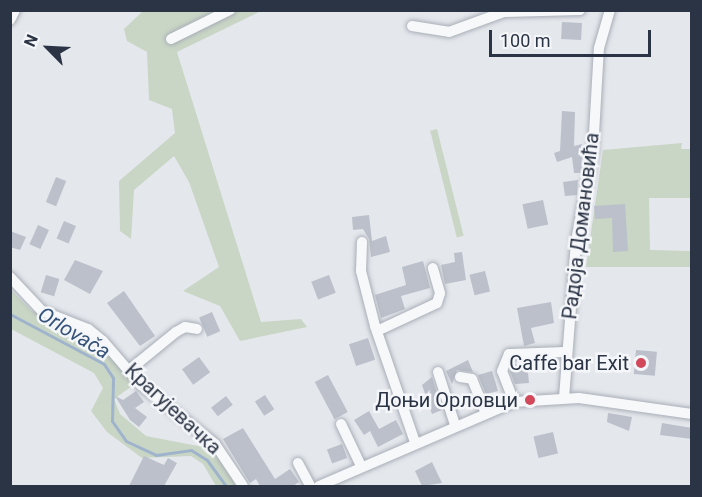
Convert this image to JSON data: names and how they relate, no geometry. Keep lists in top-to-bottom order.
{
  "streets": {
    "street": ["Радоја Домановића", "Крагујевачка"]
  },
  "water": ["Orlovača"],
  "places": ["Caffe bar Exit", "Доњи Орловци"],
  "scale_bar": "100 m",
  "north": "top left"
}
